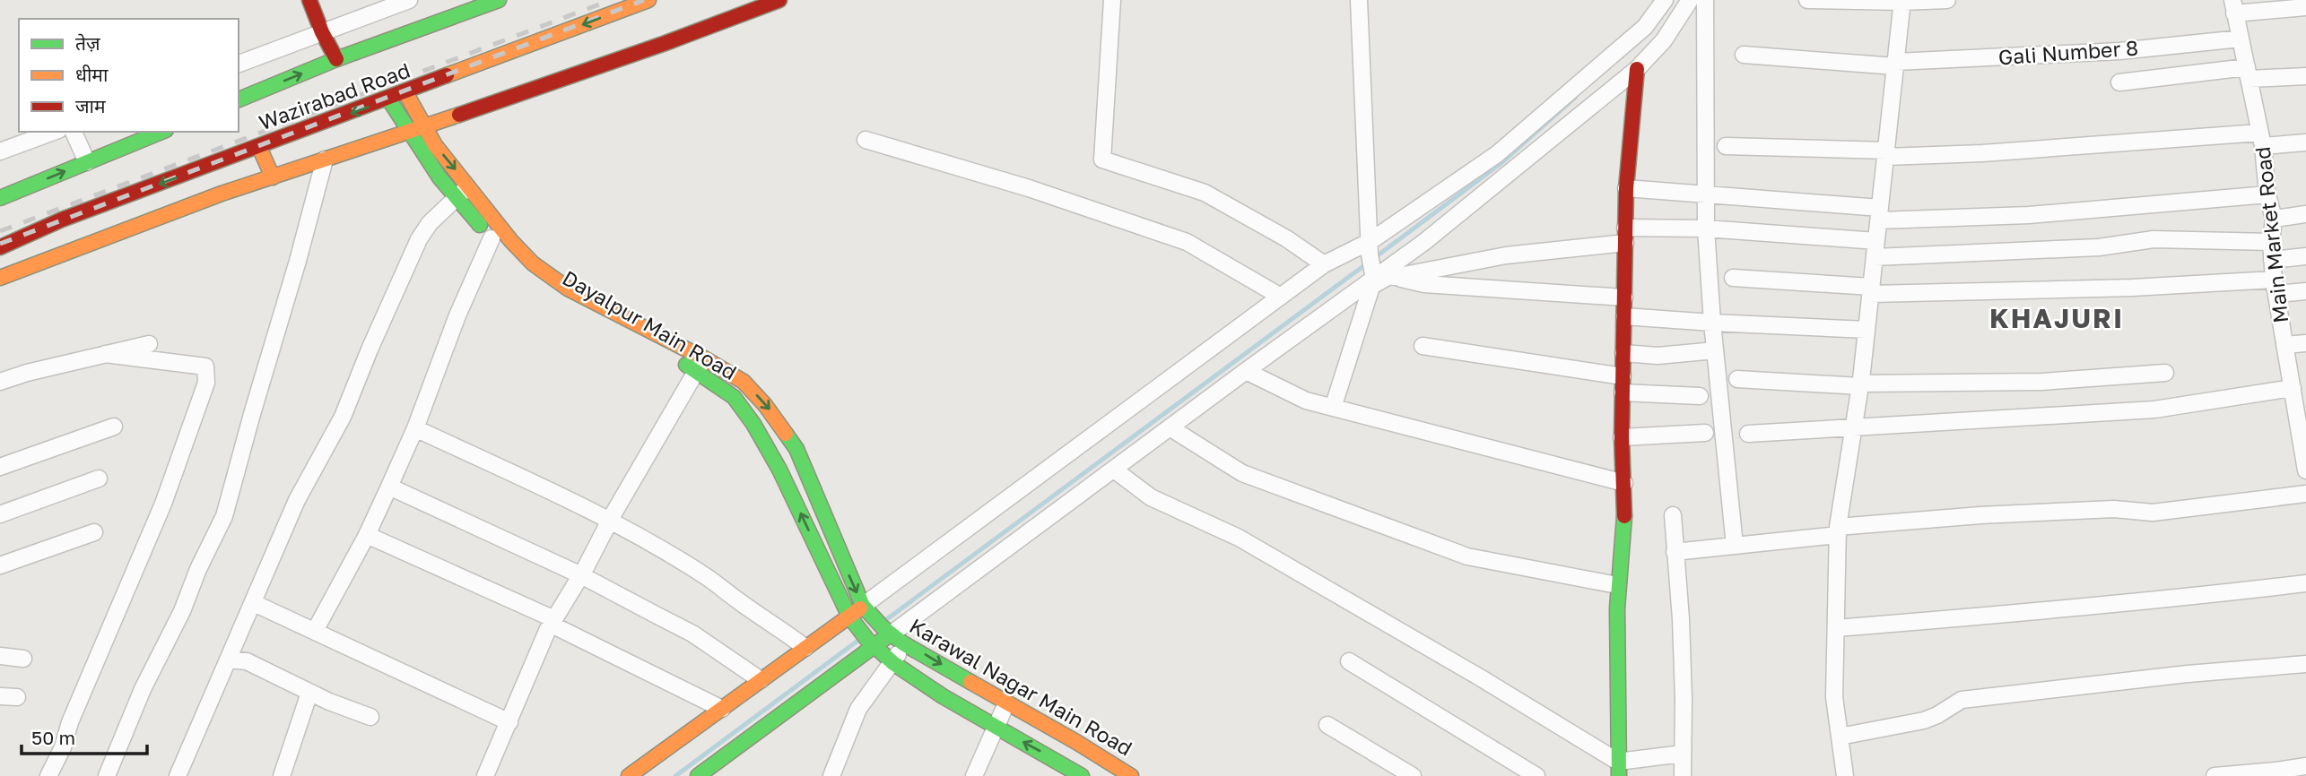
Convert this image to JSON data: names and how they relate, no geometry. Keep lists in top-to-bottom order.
{
  "streets": {
    "main road": ["Wazirabad Road", "Dayalpur Main Road", "Karawal Nagar Main Road"],
    "street": ["Gali Number 8", "Main Market Road"]
  },
  "crossings": [
    ["Gali Number 8", "Main Market Road"],
    ["Wazirabad Road", "Dayalpur Main Road"],
    ["Dayalpur Main Road", "Karawal Nagar Main Road"]
  ],
  "districts": ["KHAJURI"],
  "legend": ["तेज़", "धीमा", "जाम"],
  "scale_bar": "50 m"
}
